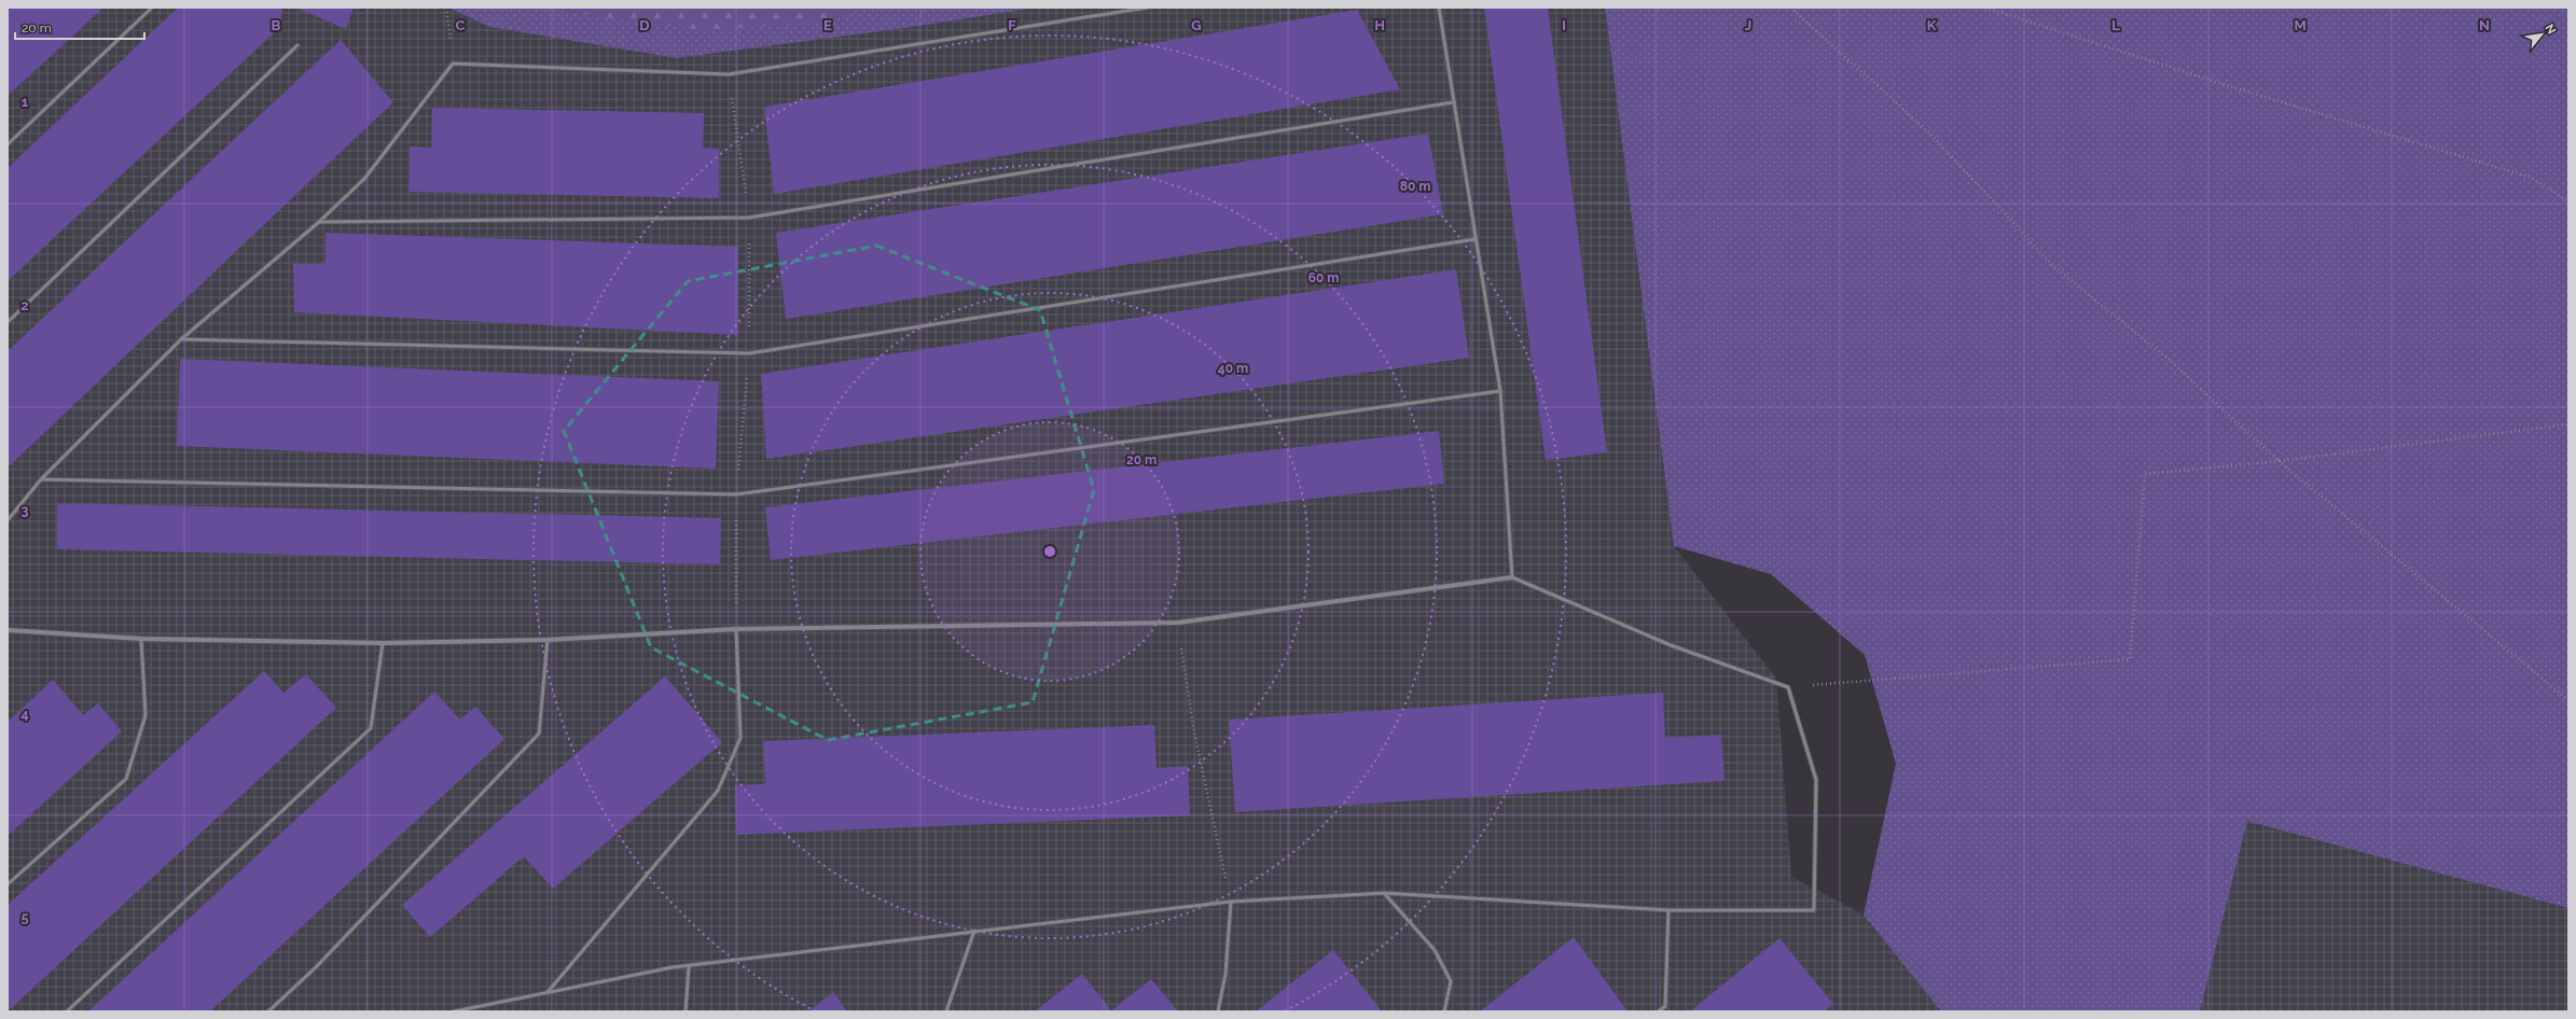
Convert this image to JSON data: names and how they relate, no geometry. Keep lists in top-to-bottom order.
{
  "scale_bar": "20 m",
  "north": "top right",
  "grid": {
    "columns": [
      "B",
      "C",
      "D",
      "E",
      "F",
      "G",
      "H",
      "I",
      "J",
      "K",
      "L",
      "M",
      "N"
    ],
    "rows": [
      "1",
      "2",
      "3",
      "4",
      "5"
    ]
  },
  "rings": [
    "80 m",
    "60 m",
    "40 m",
    "20 m"
  ]
}
